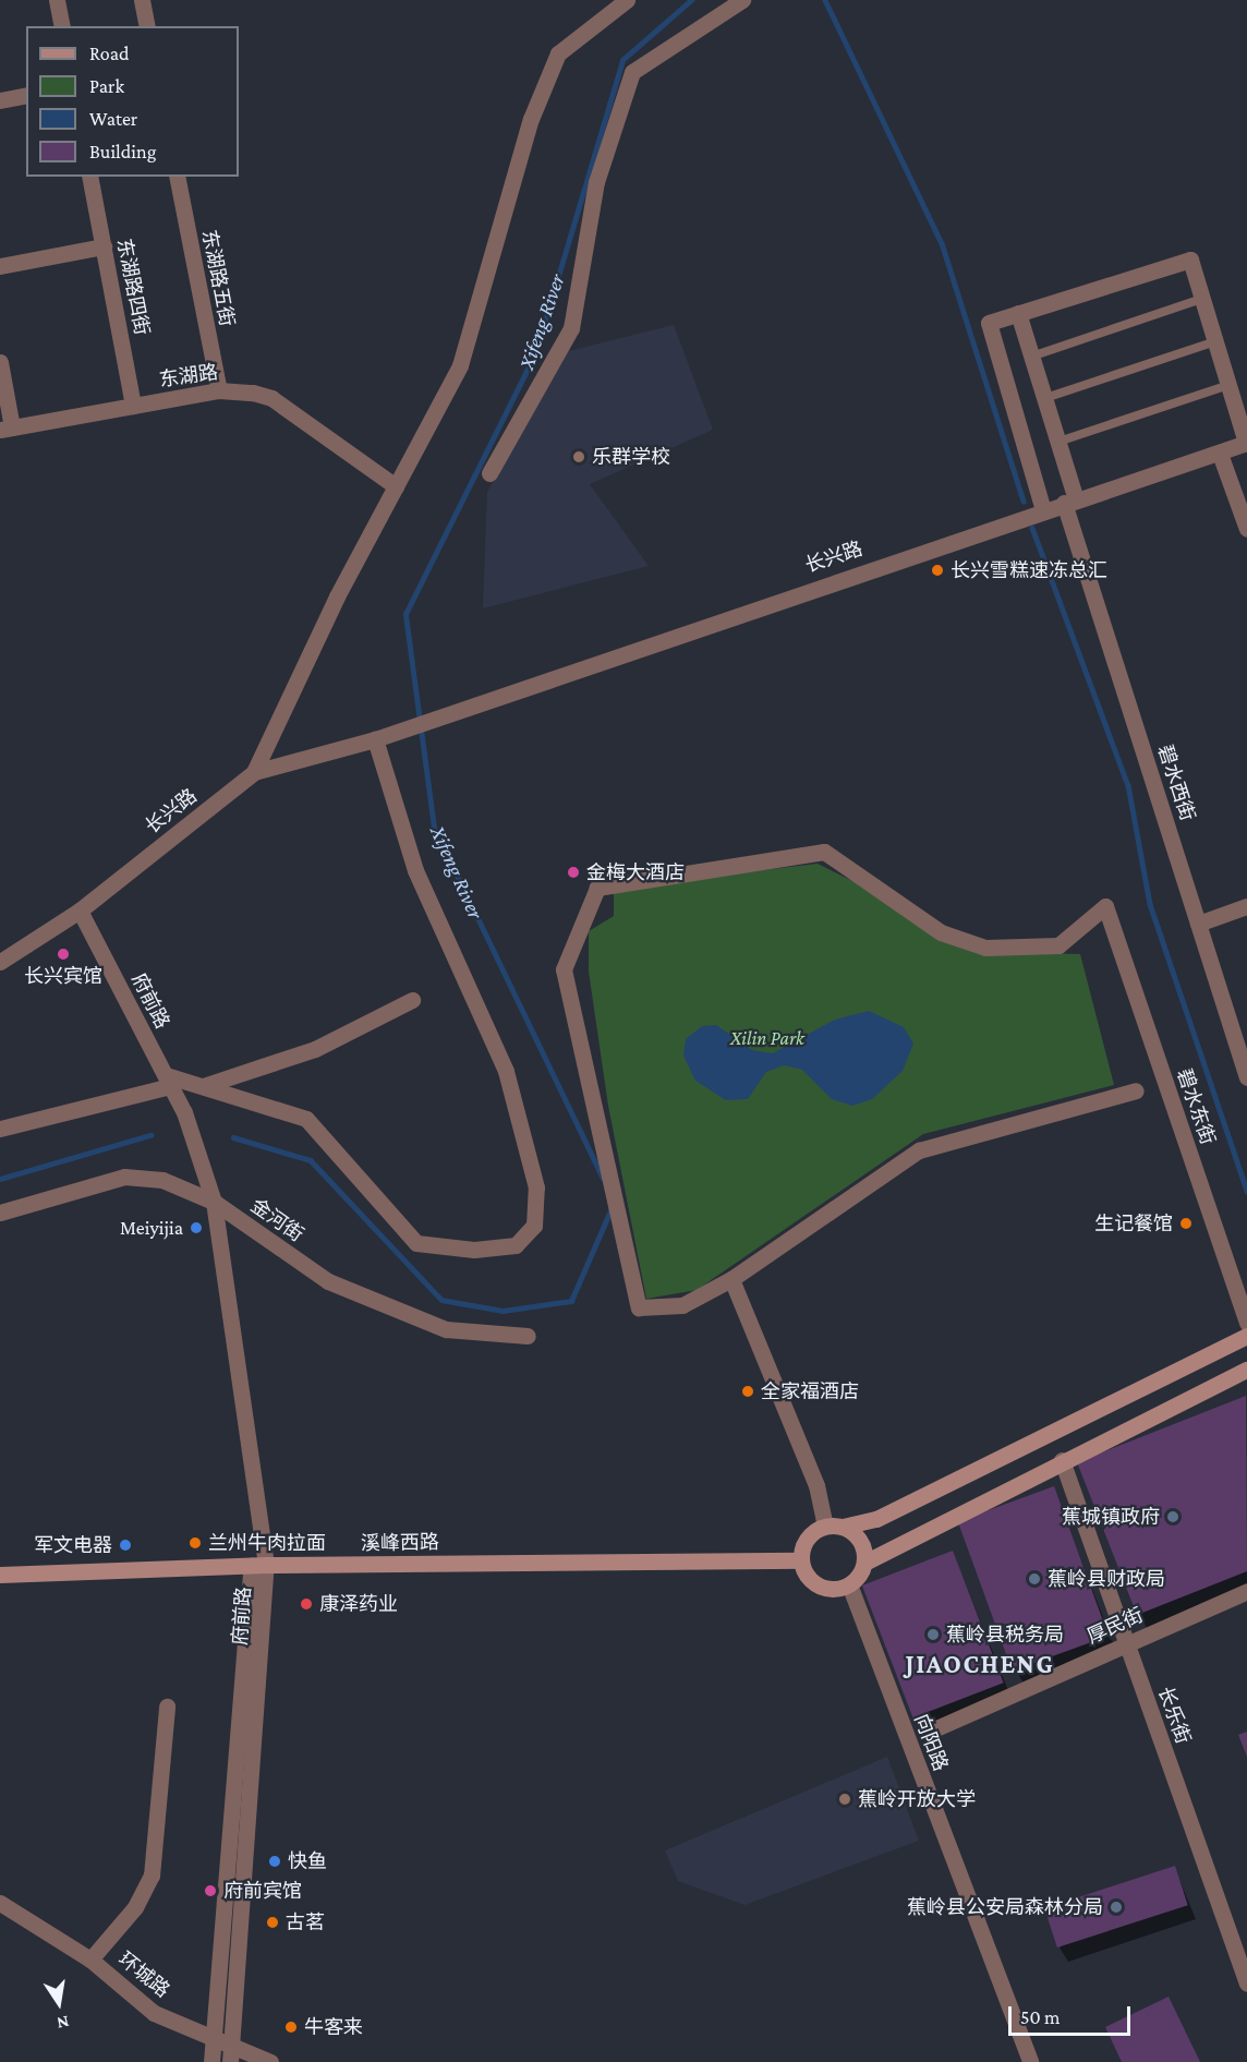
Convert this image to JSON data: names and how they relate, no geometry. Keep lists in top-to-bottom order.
{
  "streets": {
    "main road": ["溪峰西路"],
    "street": [
      "东湖路五街",
      "东湖路四街",
      "东湖路",
      "长兴路",
      "碧水西街",
      "府前路",
      "碧水东街",
      "金河街",
      "厚民街",
      "长乐街",
      "向阳路",
      "环城路"
    ]
  },
  "crossings": [
    ["东湖路五街", "东湖路"],
    ["东湖路四街", "东湖路"],
    ["长兴路", "碧水西街"],
    ["长兴路", "府前路"],
    ["府前路", "金河街"],
    ["府前路", "溪峰西路"],
    ["府前路", "环城路"],
    ["溪峰西路", "向阳路"],
    ["厚民街", "长乐街"]
  ],
  "districts": ["JIAOCHENG"],
  "water": ["Xifeng River"],
  "parks": ["Xilin Park"],
  "places": [
    "乐群学校",
    "长兴雪糕速冻总汇",
    "金梅大酒店",
    "长兴宾馆",
    "生记餐馆",
    "Meiyijia",
    "全家福酒店",
    "蕉城镇政府",
    "兰州牛肉拉面",
    "军文电器",
    "蕉岭县财政局",
    "康泽药业",
    "蕉岭县税务局",
    "蕉岭开放大学",
    "快鱼",
    "府前宾馆",
    "蕉岭县公安局森林分局",
    "古茗",
    "牛客来"
  ],
  "legend": [
    "Road",
    "Park",
    "Water",
    "Building"
  ],
  "scale_bar": "50 m",
  "north": "bottom"
}
